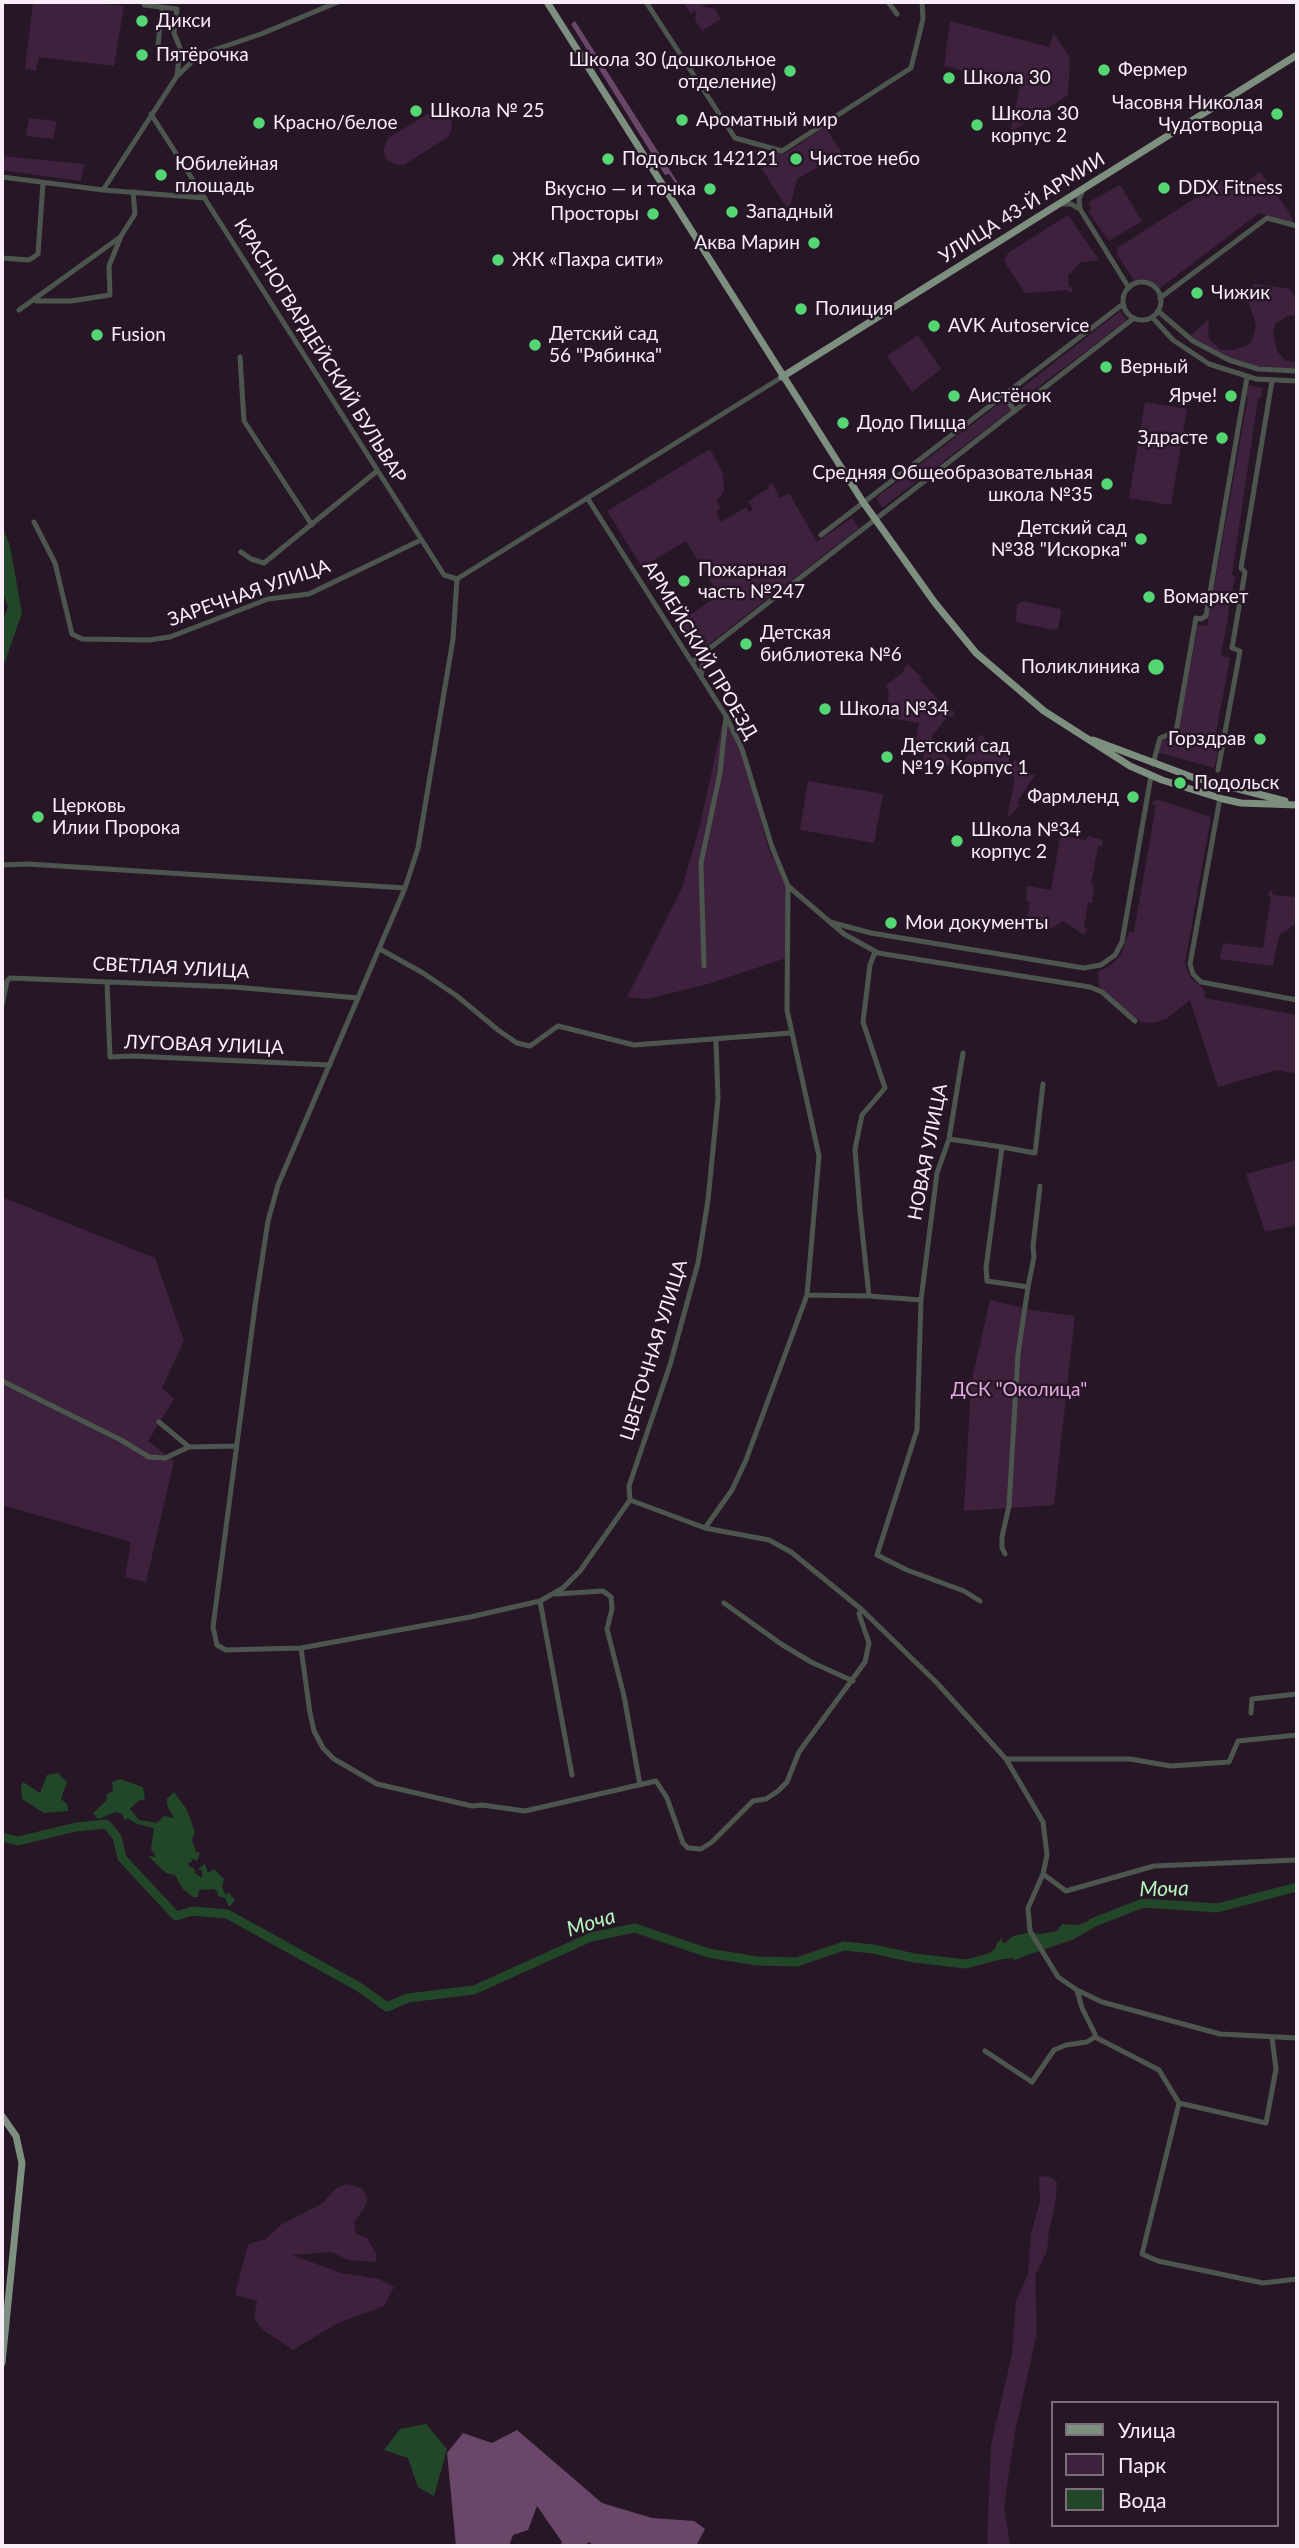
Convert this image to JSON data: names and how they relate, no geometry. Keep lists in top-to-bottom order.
{
  "streets": {
    "main road": ["УЛИЦА 43-Й АРМИИ"],
    "street": [
      "КРАСНОГВАРДЕЙСКИЙ БУЛЬВАР",
      "ЗАРЕЧНАЯ УЛИЦА",
      "АРМЕЙСКИЙ ПРОЕЗД",
      "СВЕТЛАЯ УЛИЦА",
      "ЛУГОВАЯ УЛИЦА",
      "НОВАЯ УЛИЦА",
      "ЦВЕТОЧНАЯ УЛИЦА"
    ]
  },
  "crossings": [
    ["УЛИЦА 43-Й АРМИИ", "КРАСНОГВАРДЕЙСКИЙ БУЛЬВАР"],
    ["УЛИЦА 43-Й АРМИИ", "АРМЕЙСКИЙ ПРОЕЗД"],
    ["КРАСНОГВАРДЕЙСКИЙ БУЛЬВАР", "ЗАРЕЧНАЯ УЛИЦА"],
    ["СВЕТЛАЯ УЛИЦА", "ЛУГОВАЯ УЛИЦА"]
  ],
  "water": ["Моча"],
  "parks": ["ДСК \"Околица\""],
  "places": [
    "Дикси",
    "Пятёрочка",
    "Фермер",
    "Школа 30 (дошкольное отделение)",
    "Школа 30",
    "Школа № 25",
    "Часовня Николая Чудотворца",
    "Ароматный мир",
    "Красно/белое",
    "Школа 30 корпус 2",
    "Подольск 142121",
    "Чистое небо",
    "Юбилейная площадь",
    "DDX Fitness",
    "Вкусно — и точка",
    "Западный",
    "Просторы",
    "Аква Марин",
    "ЖК «Пахра сити»",
    "Чижик",
    "Полиция",
    "AVK Autoservice",
    "Fusion",
    "Детский сад 56 \"Рябинка\"",
    "Верный",
    "Аистёнок",
    "Ярче!",
    "Додо Пицца",
    "Здрасте",
    "Средняя Общеобразовательная школа №35",
    "Детский сад №38 \"Искорка\"",
    "Пожарная часть №247",
    "Вомаркет",
    "Детская библиотека №6",
    "Поликлиника",
    "Школа №34",
    "Горздрав",
    "Детский сад №19 Корпус 1",
    "Подольск",
    "Фармленд",
    "Церковь Илии Пророка",
    "Школа №34 корпус 2",
    "Мои документы"
  ],
  "legend": ["Улица", "Парк", "Вода"]
}
